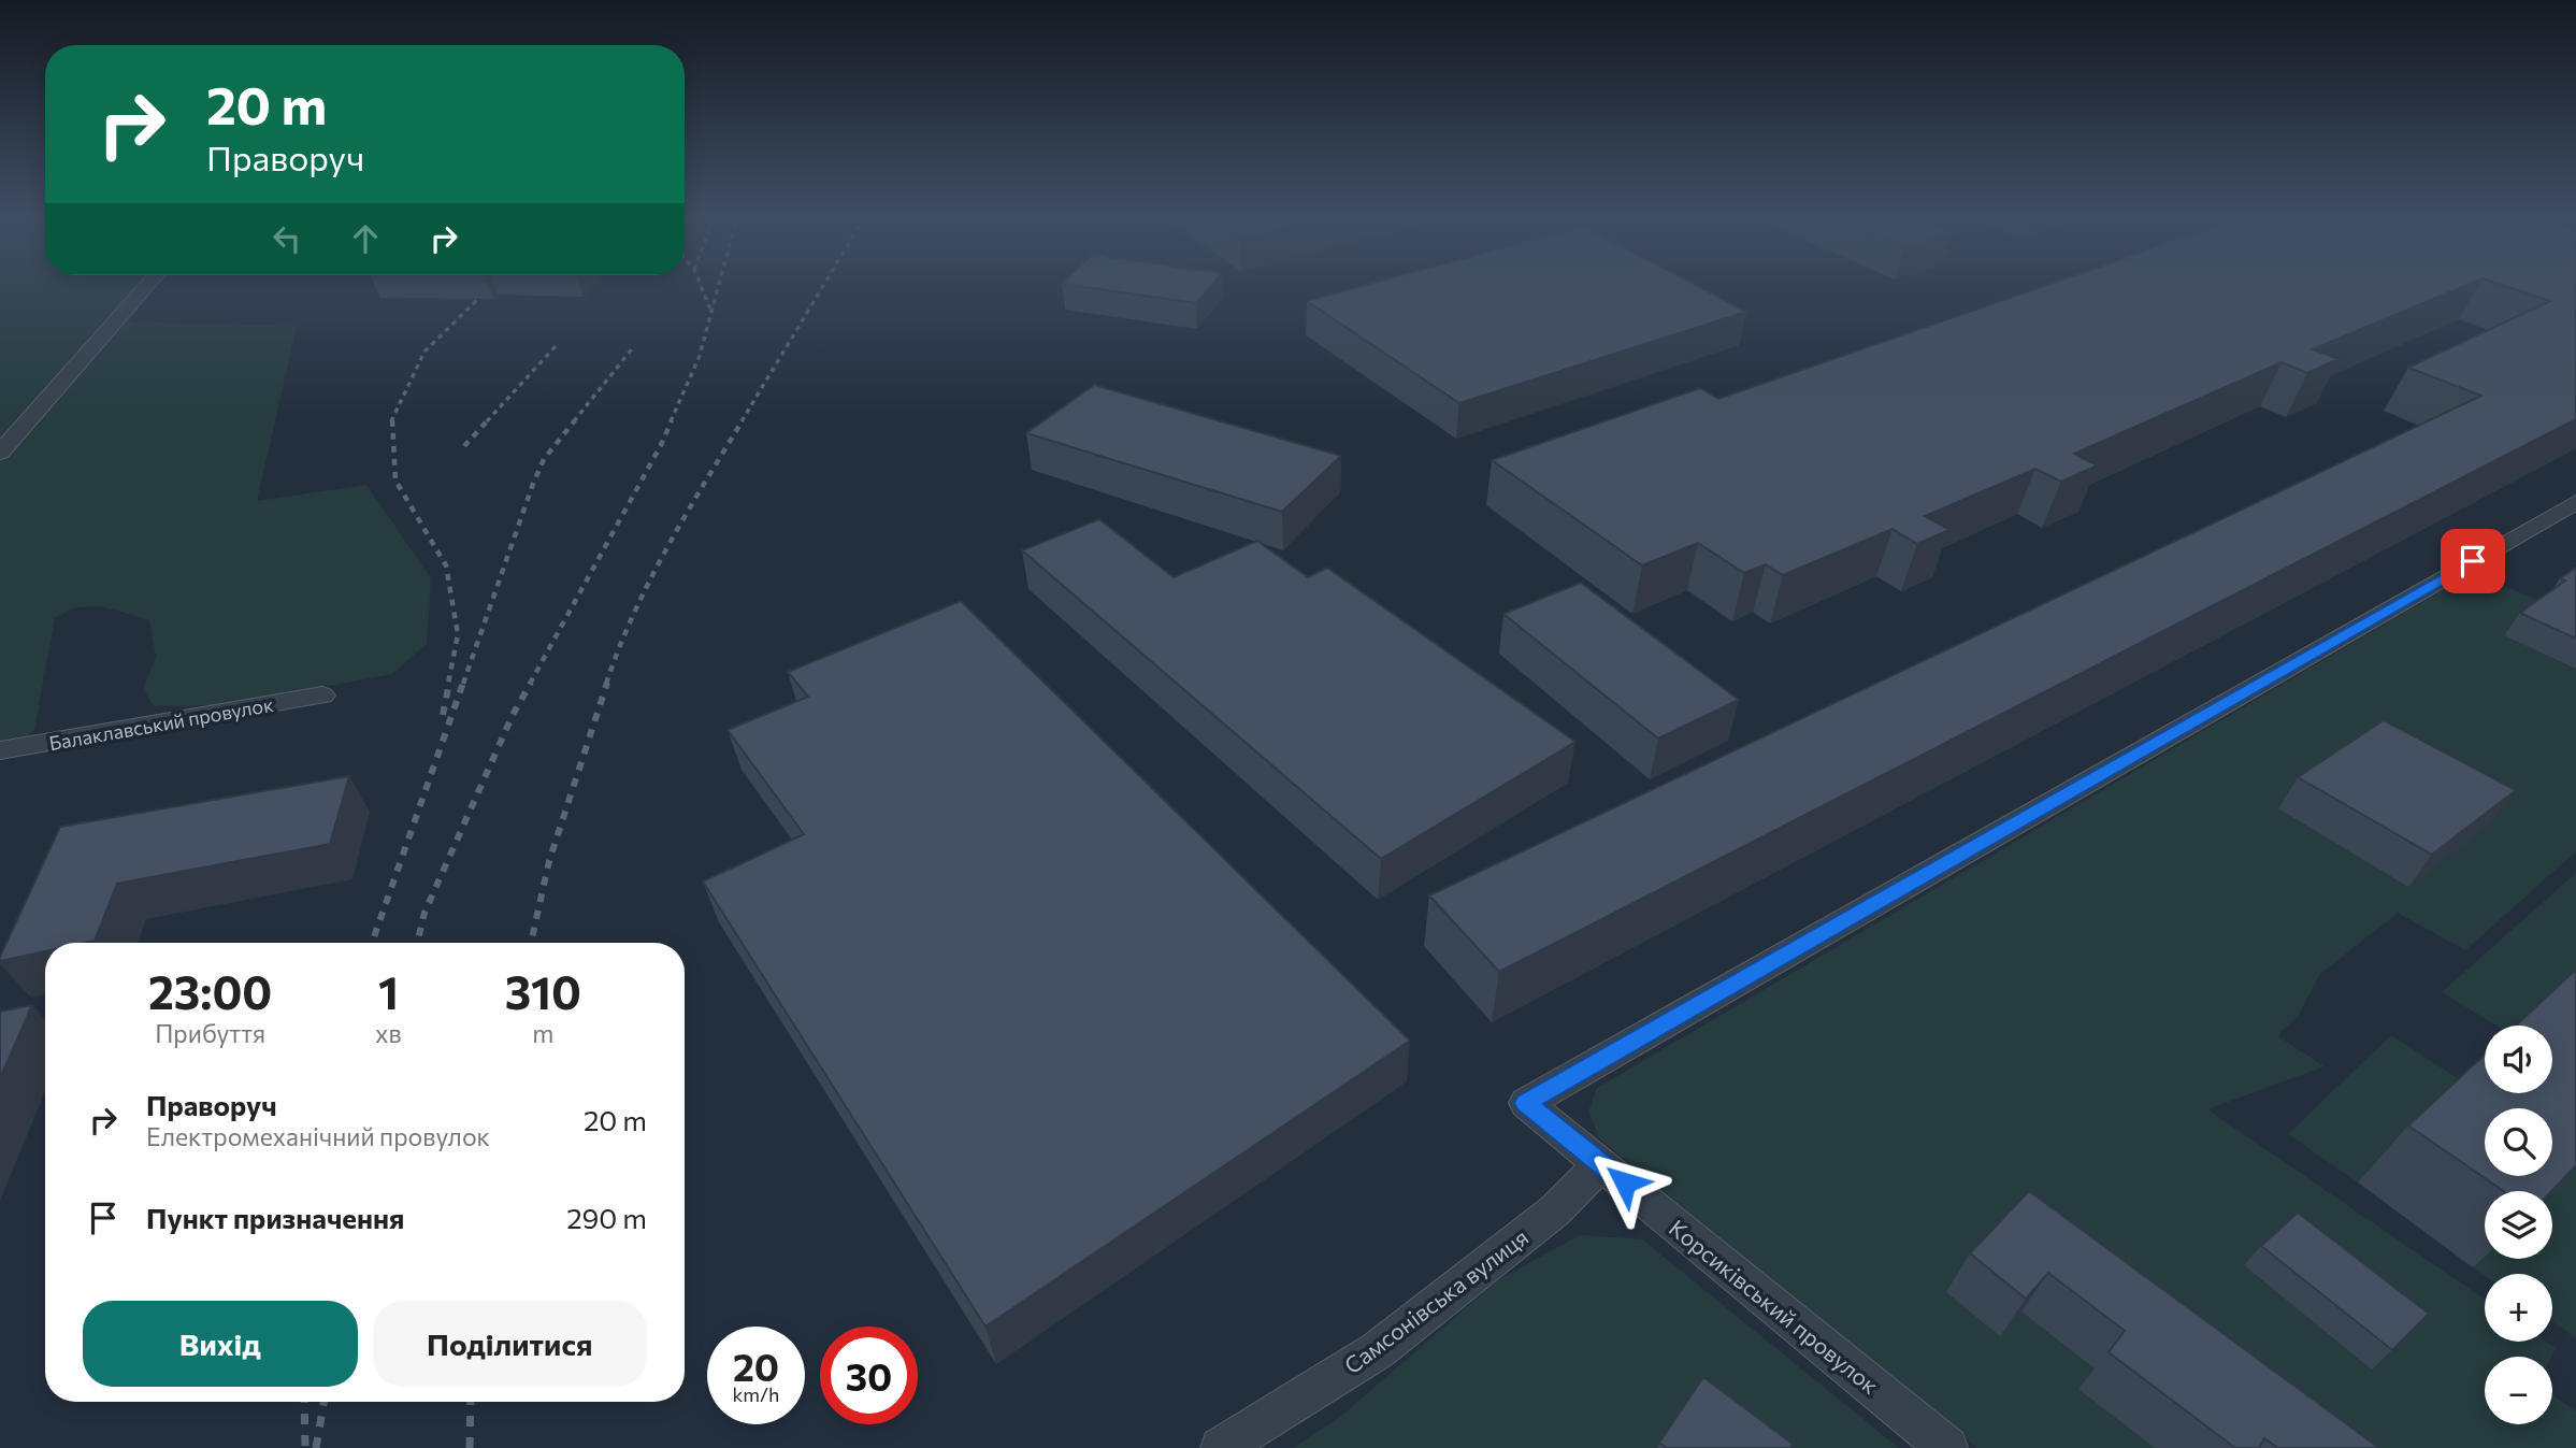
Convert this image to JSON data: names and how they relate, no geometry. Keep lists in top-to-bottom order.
{
  "streets": {
    "street": ["Балаклавський провулок", "Самсонівська вулиця", "Корсиківський провулок"]
  },
  "crossings": [
    ["Самсонівська вулиця", "Корсиківський провулок"]
  ],
  "page": {
    "turn": ["20 m", "Праворуч"],
    "eta": [
      "23:00",
      "Прибуття",
      "1",
      "хв",
      "310",
      "m"
    ],
    "map_buttons": ["+", "−"],
    "list": [
      {
        "name": "Праворуч",
        "note": "Електромеханічний провулок",
        "value": "20 m"
      },
      {
        "name": "Пункт призначення",
        "value": "290 m"
      }
    ],
    "buttons": ["Вихід", "Поділитися"],
    "speed": "20 km/h",
    "limit": "30"
  }
}
